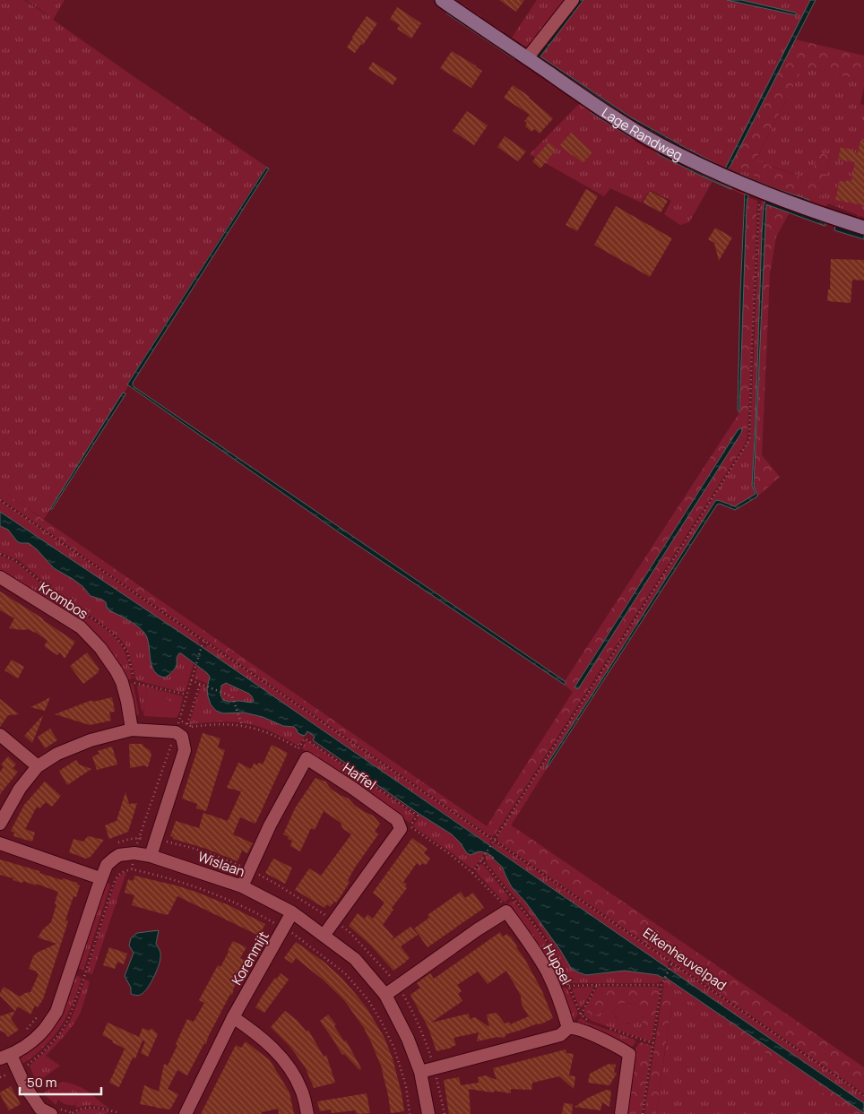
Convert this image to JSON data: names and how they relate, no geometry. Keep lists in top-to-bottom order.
{
  "streets": {
    "street": [
      "Lage Randweg",
      "Krombos",
      "Haffel",
      "Wislaan",
      "Korenmijt",
      "Hupsel"
    ],
    "path": ["Eikenheuvelpad"]
  },
  "crossings": [
    ["Wislaan", "Korenmijt"]
  ],
  "scale_bar": "50 m"
}
